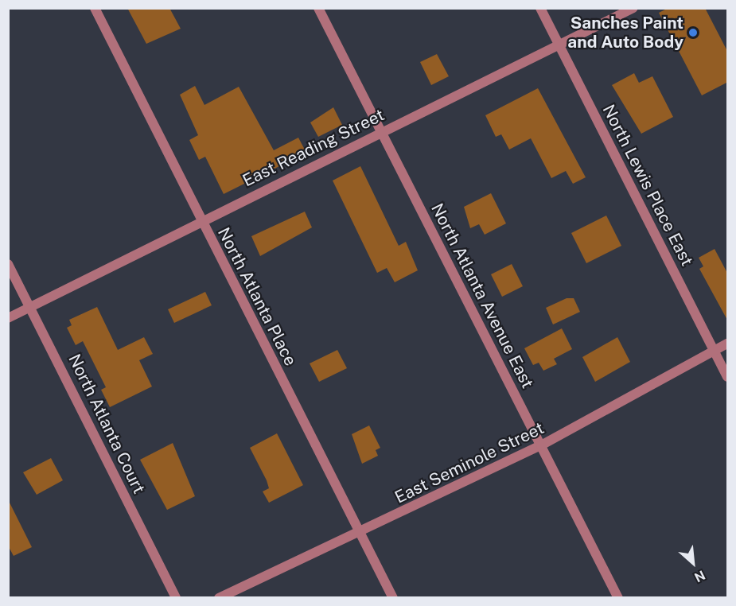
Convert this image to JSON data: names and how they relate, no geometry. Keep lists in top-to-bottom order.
{
  "streets": {
    "street": [
      "East Reading Street",
      "North Lewis Place East",
      "North Atlanta Avenue East",
      "North Atlanta Place",
      "North Atlanta Court",
      "East Seminole Street"
    ]
  },
  "crossings": [
    ["East Reading Street", "North Lewis Place East"],
    ["East Reading Street", "North Atlanta Avenue East"],
    ["East Reading Street", "North Atlanta Place"],
    ["East Reading Street", "North Atlanta Court"],
    ["North Lewis Place East", "East Seminole Street"],
    ["North Atlanta Avenue East", "East Seminole Street"],
    ["North Atlanta Place", "East Seminole Street"]
  ],
  "places": ["Sanches Paint and Auto Body"],
  "north": "bottom right"
}
